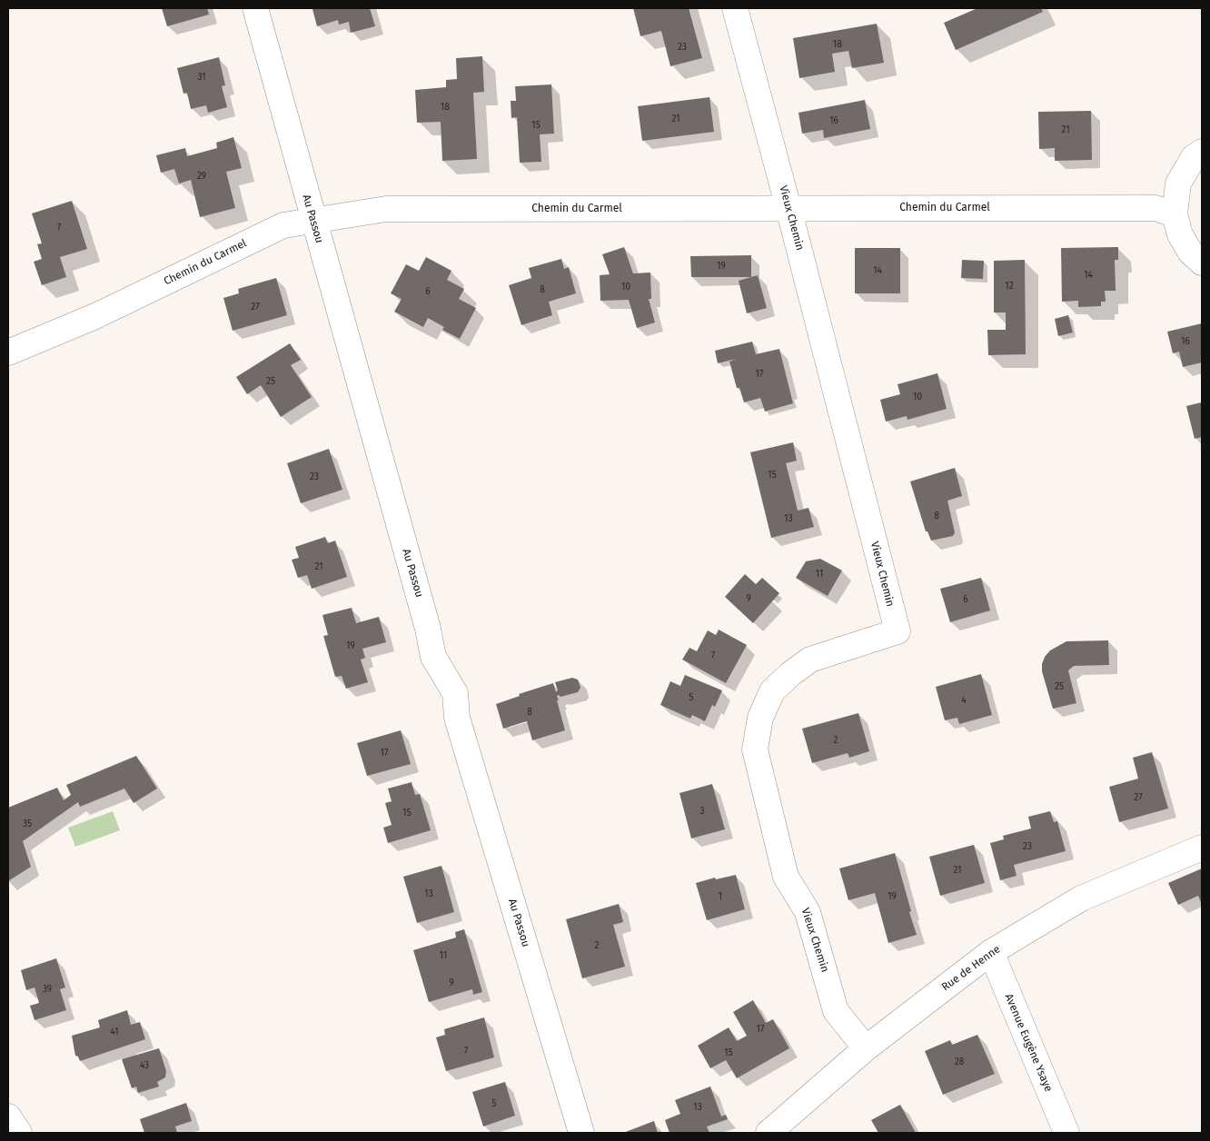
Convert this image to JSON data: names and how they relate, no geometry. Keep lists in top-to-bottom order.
{
  "streets": {
    "street": [
      "Chemin du Carmel",
      "Vieux Chemin",
      "Au Passou",
      "Rue de Henne",
      "Avenue Eugène Ysaye"
    ]
  },
  "crossings": [
    ["Chemin du Carmel", "Vieux Chemin"],
    ["Chemin du Carmel", "Au Passou"],
    ["Vieux Chemin", "Rue de Henne"],
    ["Rue de Henne", "Avenue Eugène Ysaye"]
  ],
  "house_numbers": [
    "18",
    "23",
    "31",
    "18",
    "21",
    "16",
    "15",
    "21",
    "29",
    "7",
    "19",
    "14",
    "14",
    "12",
    "10",
    "8",
    "6",
    "27",
    "16",
    "17",
    "25",
    "10",
    "15",
    "23",
    "8",
    "13",
    "21",
    "11",
    "9",
    "6",
    "19",
    "7",
    "25",
    "5",
    "4",
    "8",
    "2",
    "17",
    "27",
    "3",
    "15",
    "35",
    "23",
    "21",
    "13",
    "1",
    "19",
    "2",
    "11",
    "9",
    "39",
    "17",
    "41",
    "7",
    "15",
    "28",
    "43",
    "5",
    "13"
  ]
}
